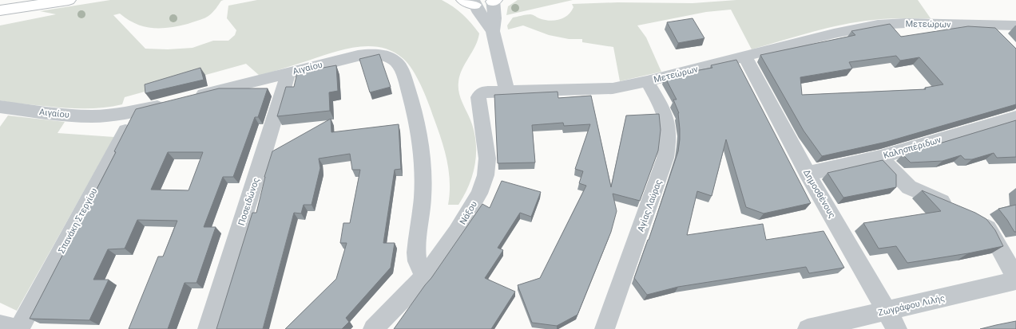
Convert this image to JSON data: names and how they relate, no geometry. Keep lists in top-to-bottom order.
{
  "streets": {
    "street": [
      "Μετεώρων",
      "Αιγαίου",
      "Καλησπέριδων",
      "Δημοσθένους",
      "Ποσειδώνος",
      "Αγίας Λαύρας",
      "Νάξου",
      "Σπανάκη Στεργίου",
      "Ζωγράφου Λιλής"
    ]
  },
  "crossings": [
    ["Μετεώρων", "Δημοσθένους"],
    ["Μετεώρων", "Αγίας Λαύρας"],
    ["Μετεώρων", "Νάξου"],
    ["Αιγαίου", "Ποσειδώνος"],
    ["Αιγαίου", "Νάξου"],
    ["Αιγαίου", "Σπανάκη Στεργίου"],
    ["Καλησπέριδων", "Δημοσθένους"],
    ["Δημοσθένους", "Ζωγράφου Λιλής"]
  ]
}
